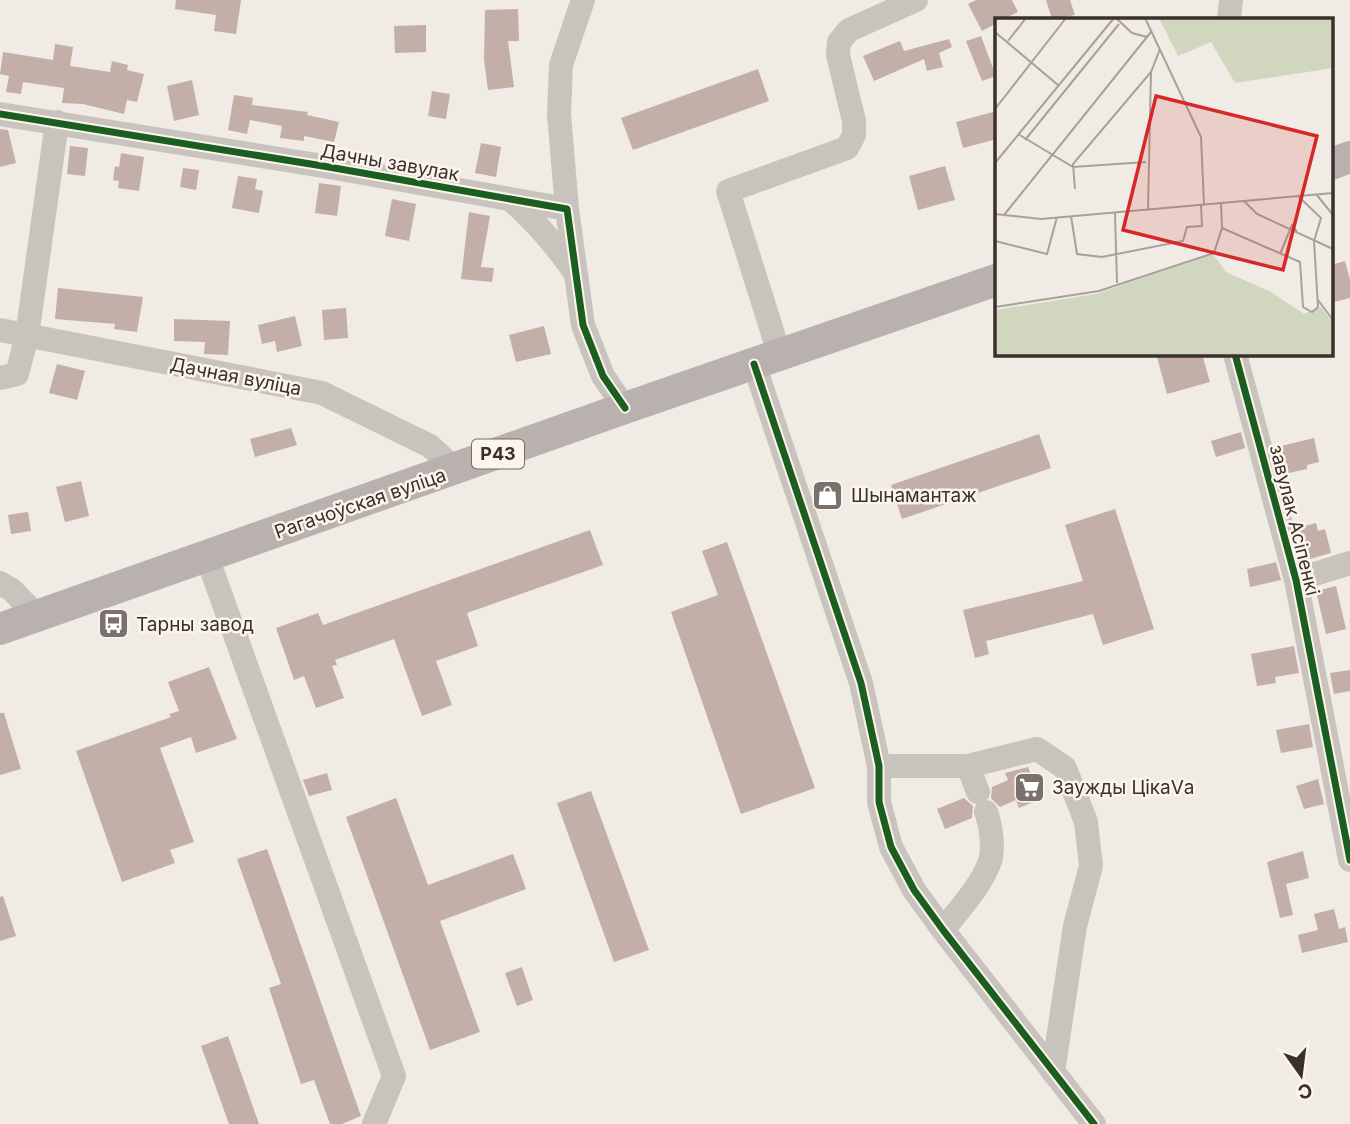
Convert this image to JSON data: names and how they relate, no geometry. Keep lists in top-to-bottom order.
{
  "streets": {
    "main road": ["Р43", "Рагачоўская вуліца"],
    "street": ["Дачны завулак", "Дачная вуліца", "завулак Асіпенкі"]
  },
  "crossings": [
    ["Дачная вуліца", "Рагачоўская вуліца"]
  ],
  "places": {
    "shop": ["Шынамантаж"],
    "bus stop": ["Тарны завод"],
    "supermarket": ["Заужды ЦікаVа"]
  },
  "north": "bottom"
}
